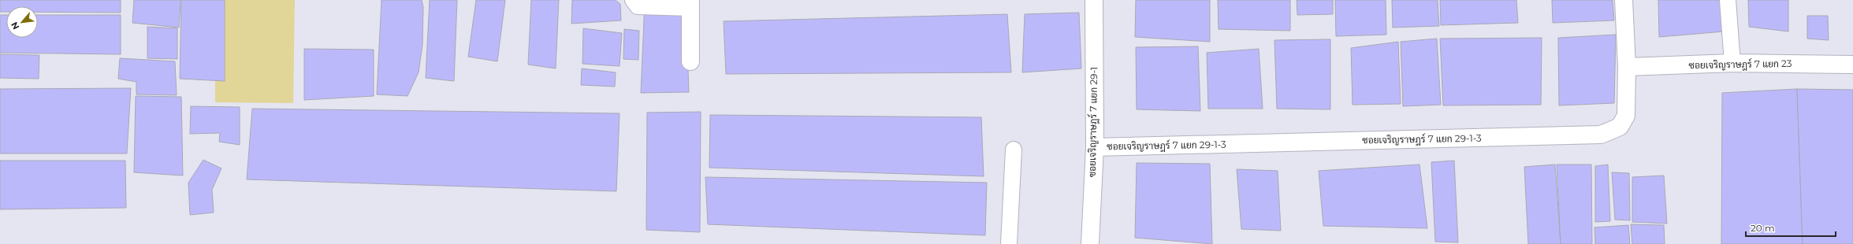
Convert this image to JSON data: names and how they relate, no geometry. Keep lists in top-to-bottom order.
{
  "streets": {
    "street": ["ซอยเจริญราษฎร์ 7 แยก 23", "ซอยเจริญราษฎร์ 7 แยก 29-1", "ซอยเจริญราษฎร์ 7 แยก 29-1-3"]
  },
  "crossings": [
    ["ซอยเจริญราษฎร์ 7 แยก 23", "ซอยเจริญราษฎร์ 7 แยก 29-1-3"],
    ["ซอยเจริญราษฎร์ 7 แยก 29-1", "ซอยเจริญราษฎร์ 7 แยก 29-1-3"]
  ],
  "scale_bar": "20 m",
  "north": "bottom left"
}
